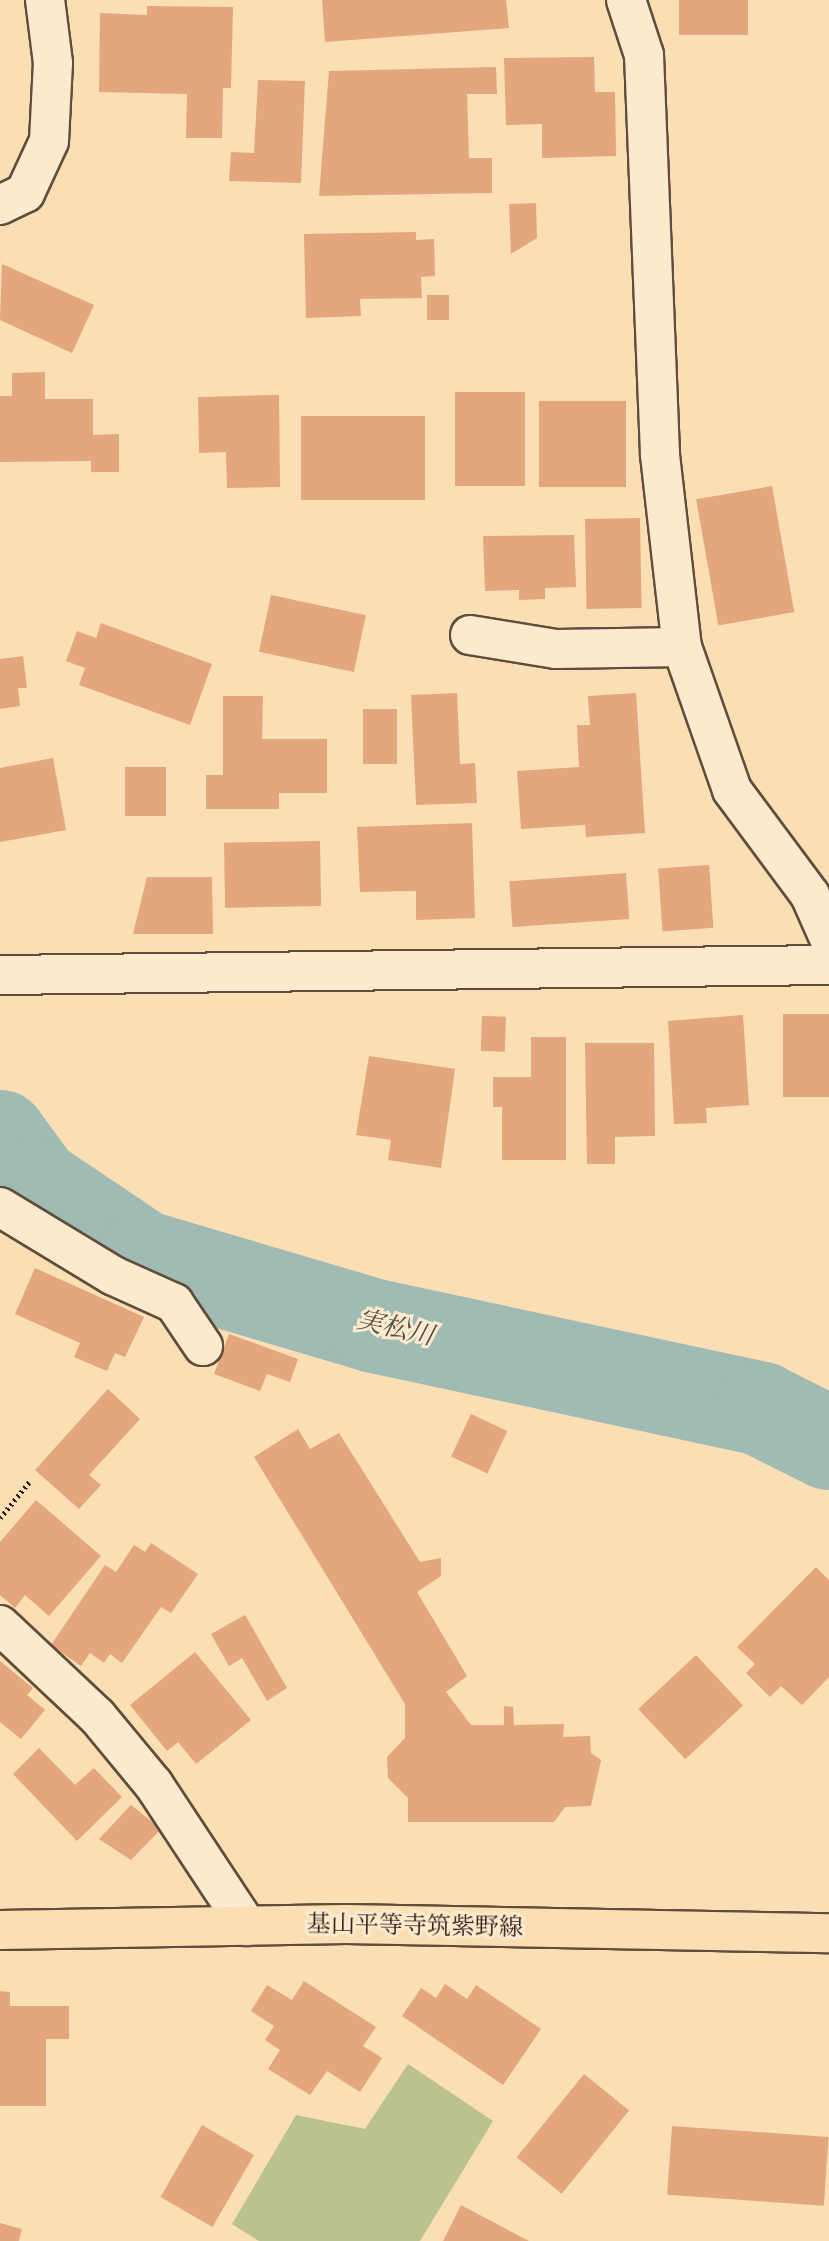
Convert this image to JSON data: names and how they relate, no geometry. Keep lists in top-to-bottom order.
{
  "streets": {
    "main road": ["基山平等寺筑紫野線"]
  },
  "water": ["実松川"]
}
